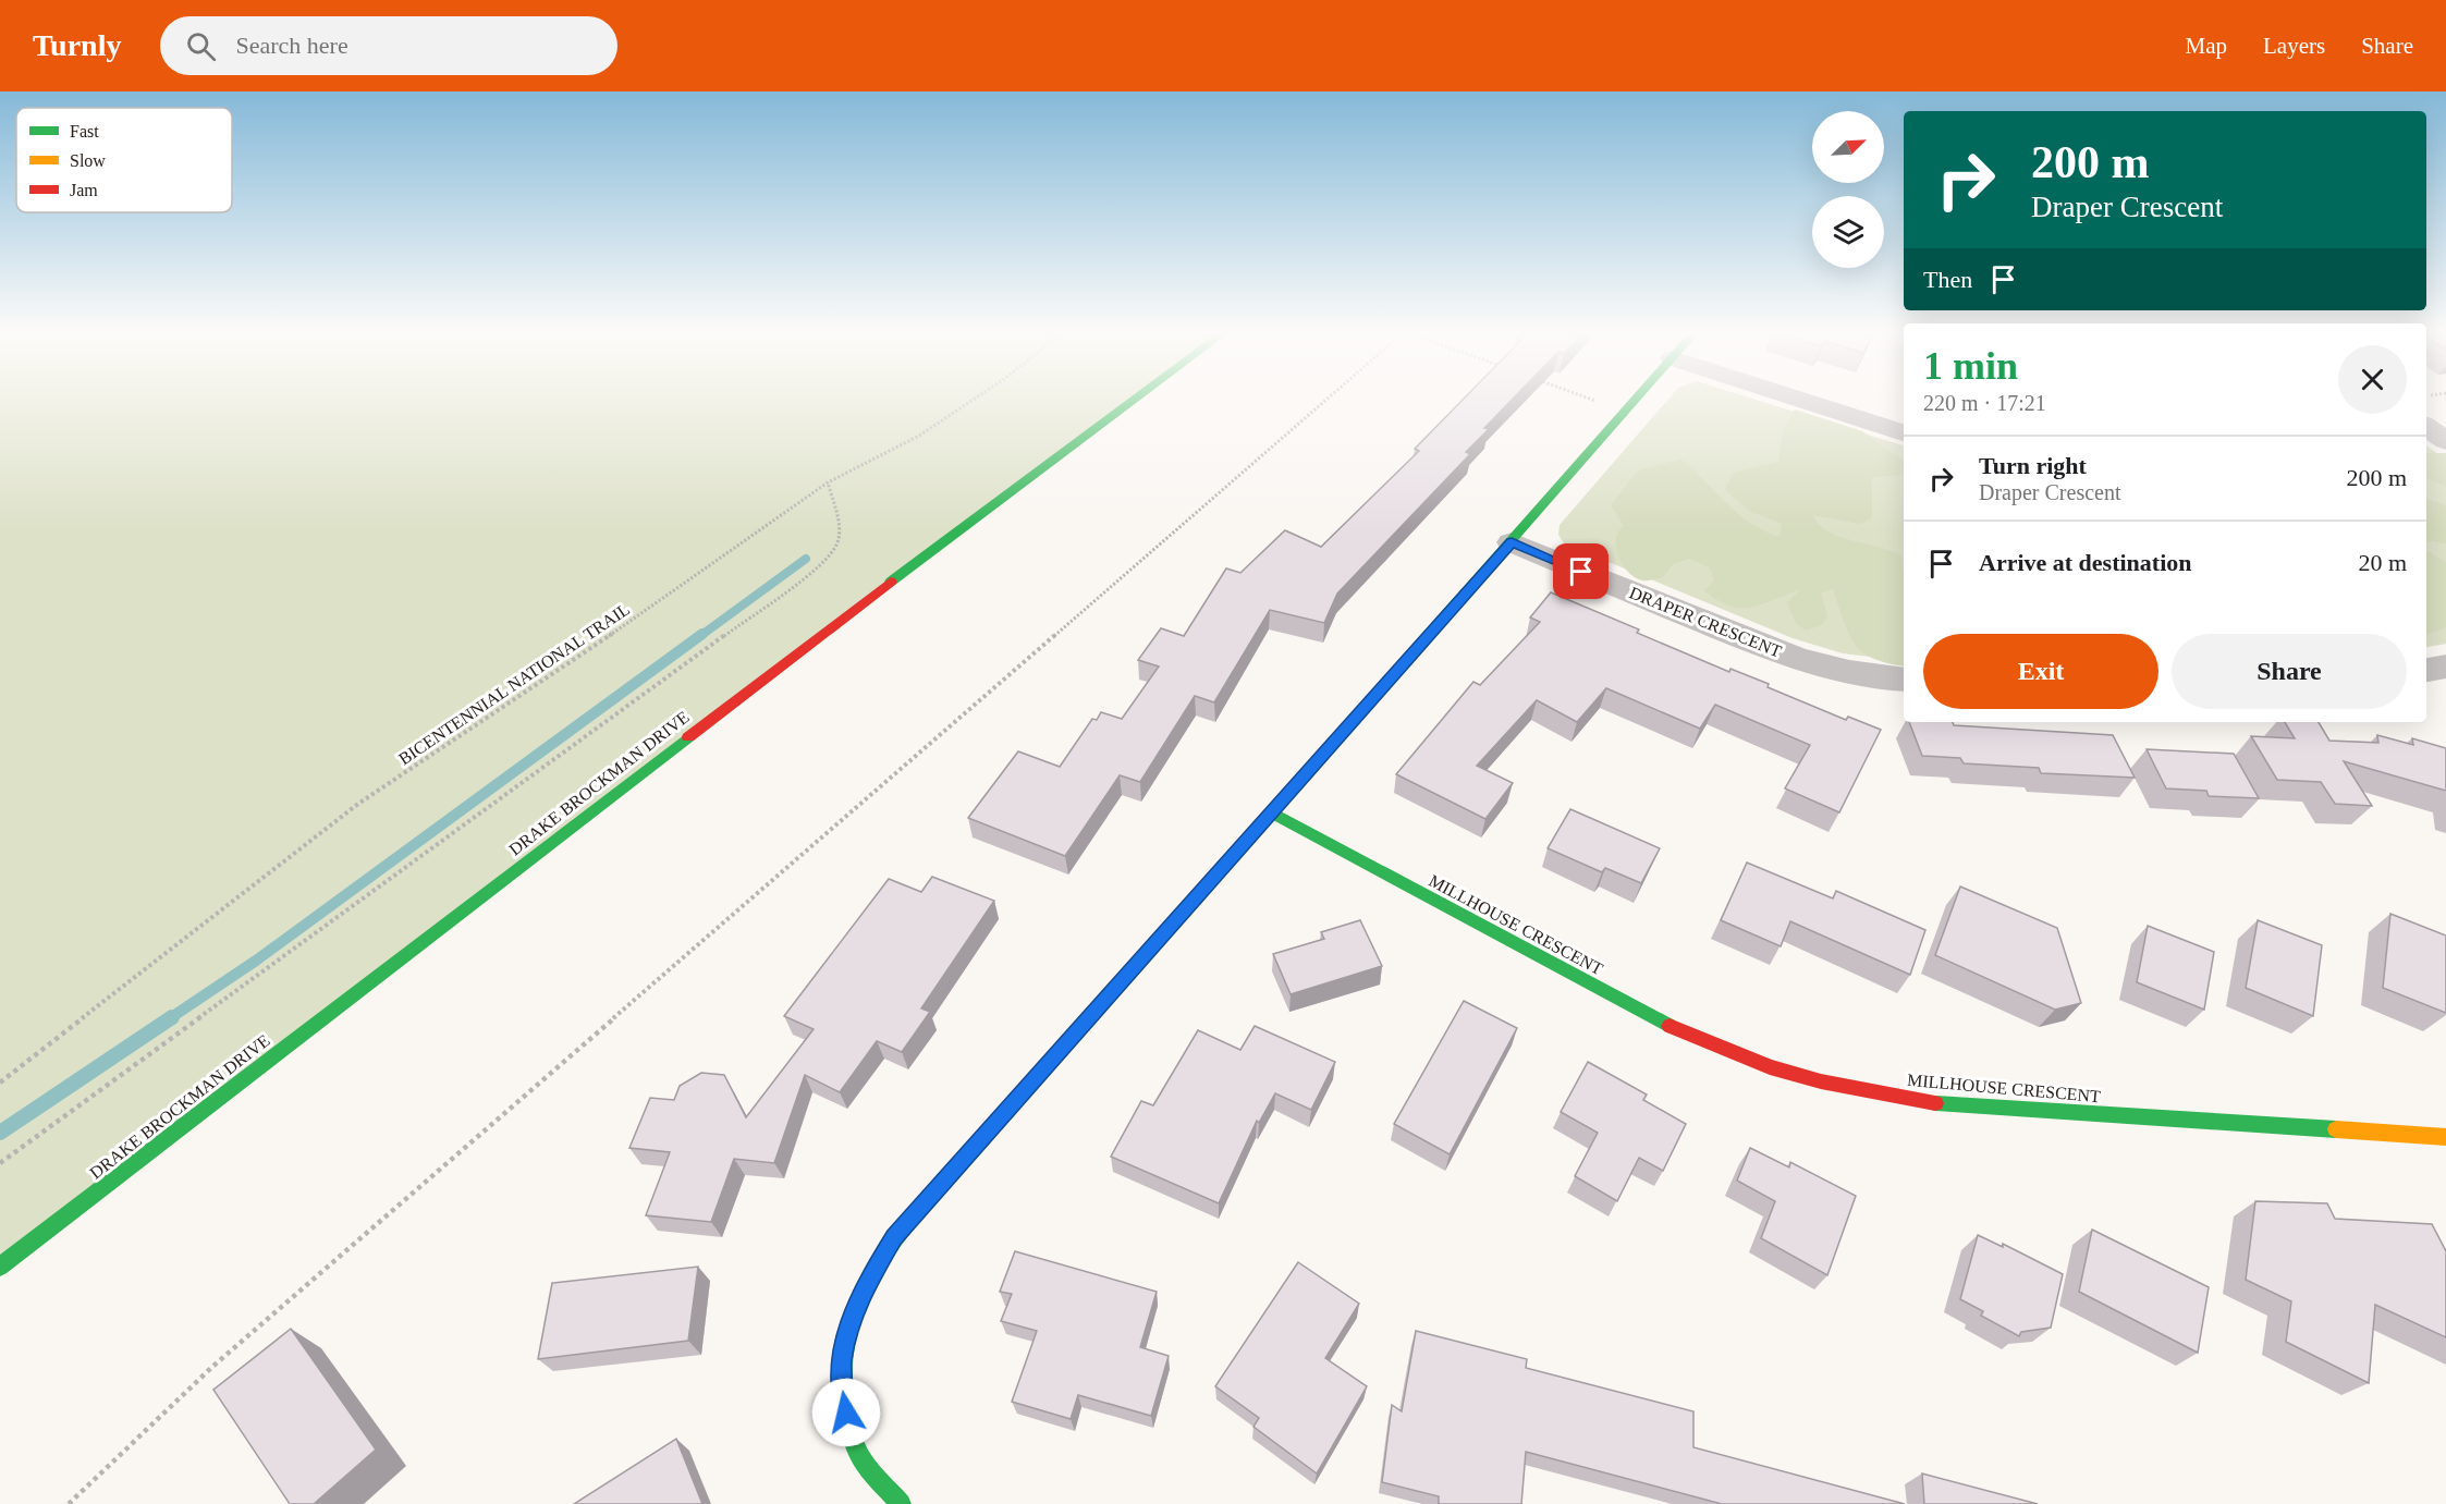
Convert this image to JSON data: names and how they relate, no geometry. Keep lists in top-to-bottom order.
{
  "streets": {
    "street": ["DRAPER CRESCENT", "DRAKE BROCKMAN DRIVE", "MILLHOUSE CRESCENT"],
    "path": ["BICENTENNIAL NATIONAL TRAIL"]
  },
  "legend": ["Fast", "Slow", "Jam"],
  "north": "top right",
  "page": {
    "header": "Turnly",
    "search": "Search here",
    "nav": ["Map", "Layers", "Share"],
    "turn": ["200 m", "Draper Crescent"],
    "then": "Then",
    "heading": ["1 min", "220 m · 17:21"],
    "list": [
      {
        "name": "Turn right",
        "note": "Draper Crescent",
        "value": "200 m"
      },
      {
        "name": "Arrive at destination",
        "value": "20 m"
      }
    ],
    "buttons": ["Exit", "Share"]
  }
}
